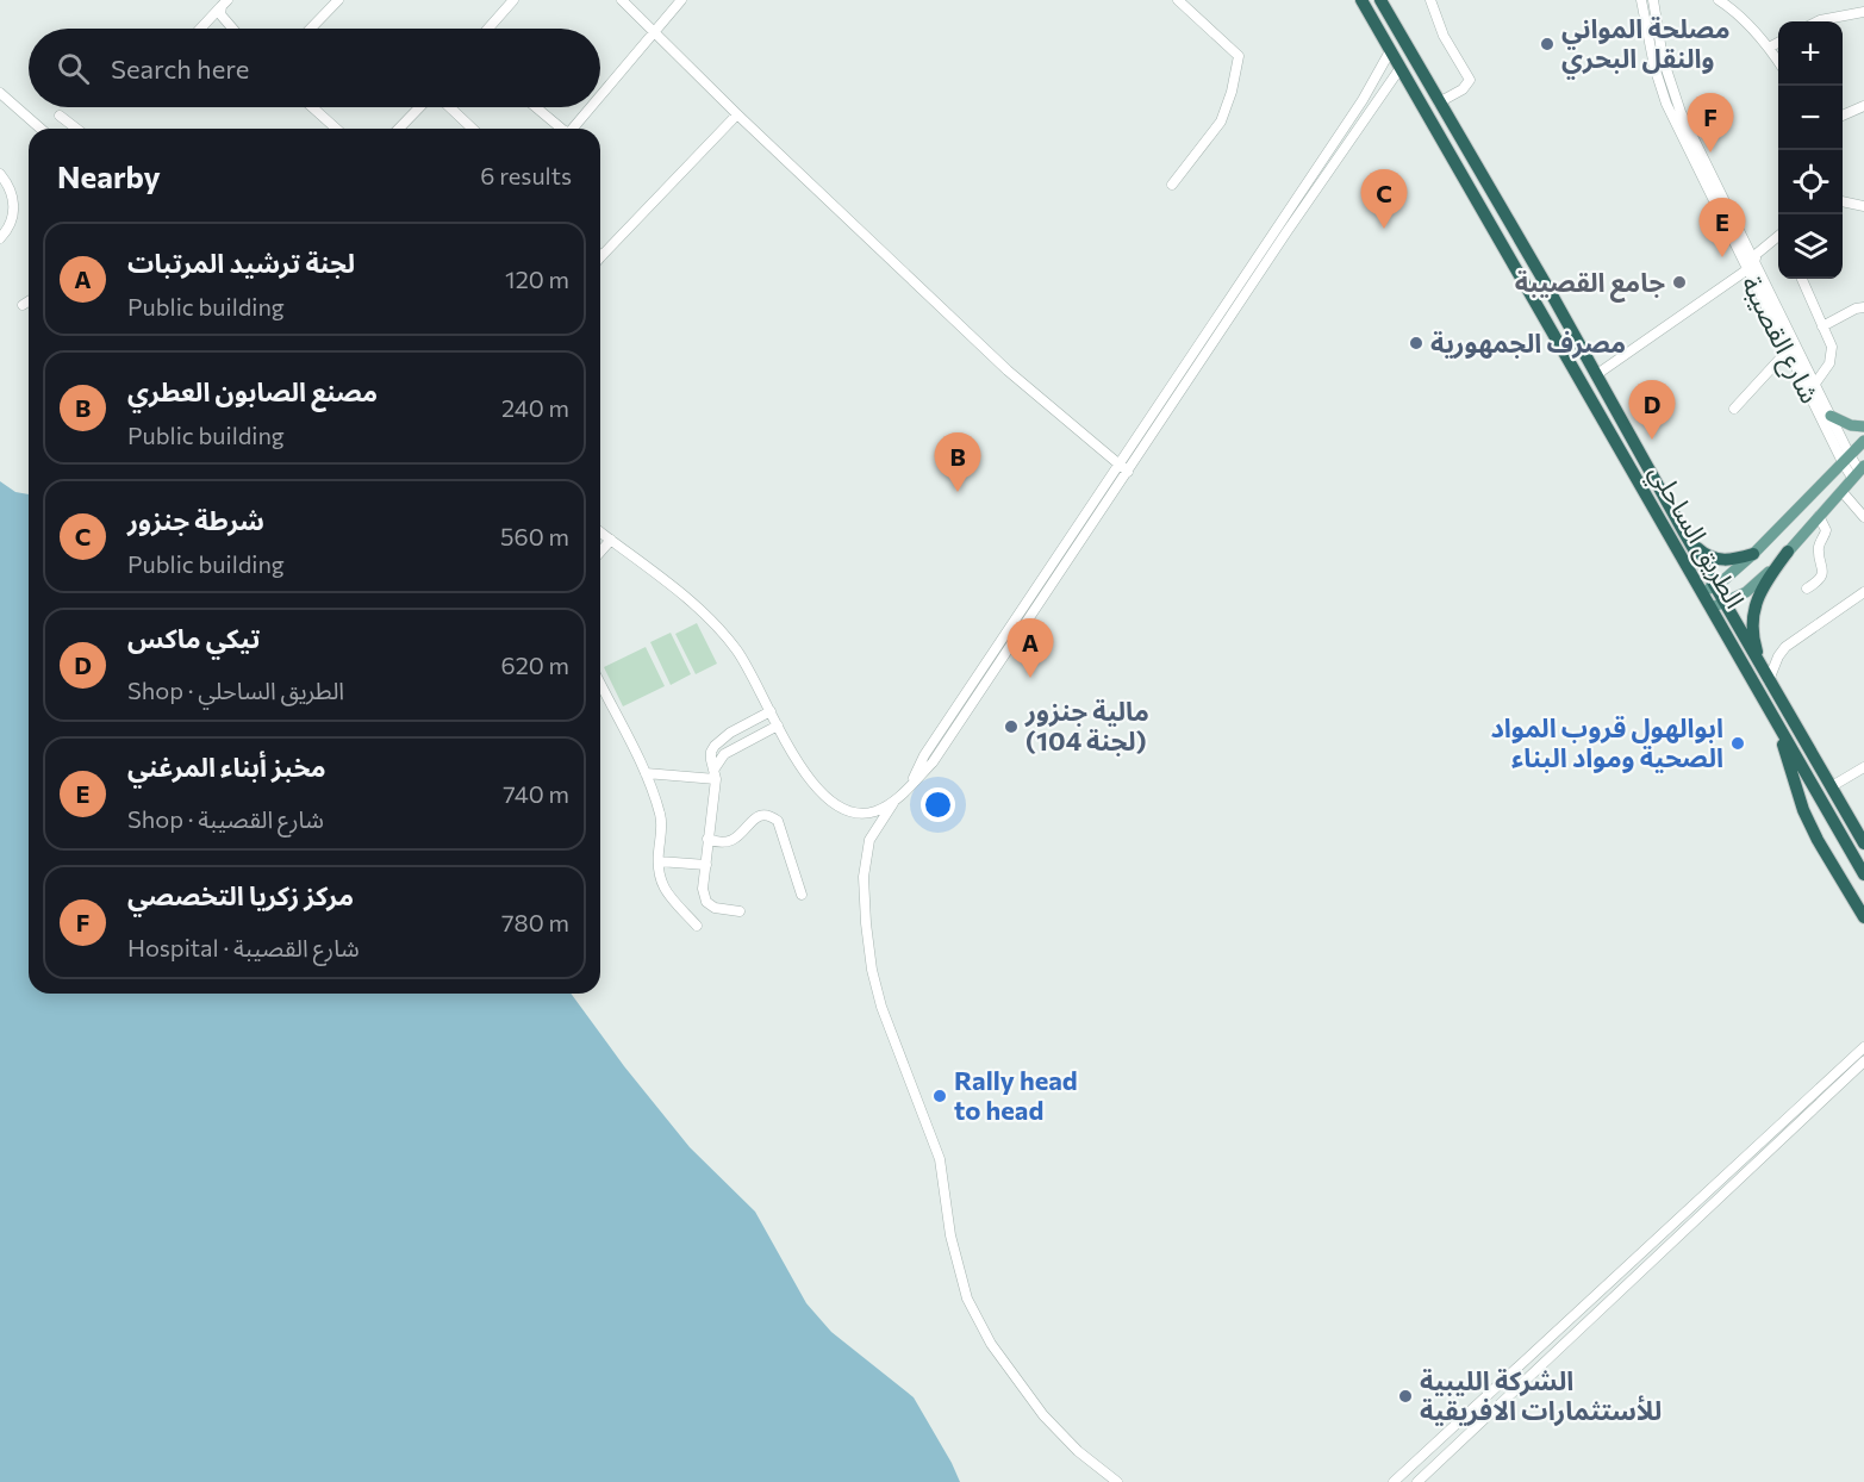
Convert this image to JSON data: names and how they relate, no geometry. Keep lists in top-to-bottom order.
{
  "streets": {
    "highway": ["الطريق الساحلي"],
    "street": ["شارع القصيبة"]
  },
  "places": [
    "مصلحة المواني والنقل البحري",
    "جامع القصيبة",
    "مصرف الجمهورية",
    "مالية جنزور (لجنة 104)",
    "ابوالهول قروب المواد الصحية ومواد البناء",
    "Rally head to head",
    "الشركة الليبية للأستثمارات الافريقية"
  ],
  "page": {
    "map_buttons": ["+", "−"],
    "search": "Search here",
    "pins": [
      "F",
      "C",
      "E",
      "D",
      "B",
      "A"
    ],
    "heading": ["Nearby", "6 results"],
    "list": [
      {
        "mark": "A",
        "name": "لجنة ترشيد المرتبات",
        "note": "Public building",
        "value": "120 m"
      },
      {
        "mark": "B",
        "name": "مصنع الصابون العطري",
        "note": "Public building",
        "value": "240 m"
      },
      {
        "mark": "C",
        "name": "شرطة جنزور",
        "note": "Public building",
        "value": "560 m"
      },
      {
        "mark": "D",
        "name": "تيكي ماكس",
        "note": "Shop · الطريق الساحلي",
        "value": "620 m"
      },
      {
        "mark": "E",
        "name": "مخبز أبناء المرغني",
        "note": "Shop · شارع القصيبة",
        "value": "740 m"
      },
      {
        "mark": "F",
        "name": "مركز زكريا التخصصي",
        "note": "Hospital · شارع القصيبة",
        "value": "780 m"
      }
    ]
  }
}
